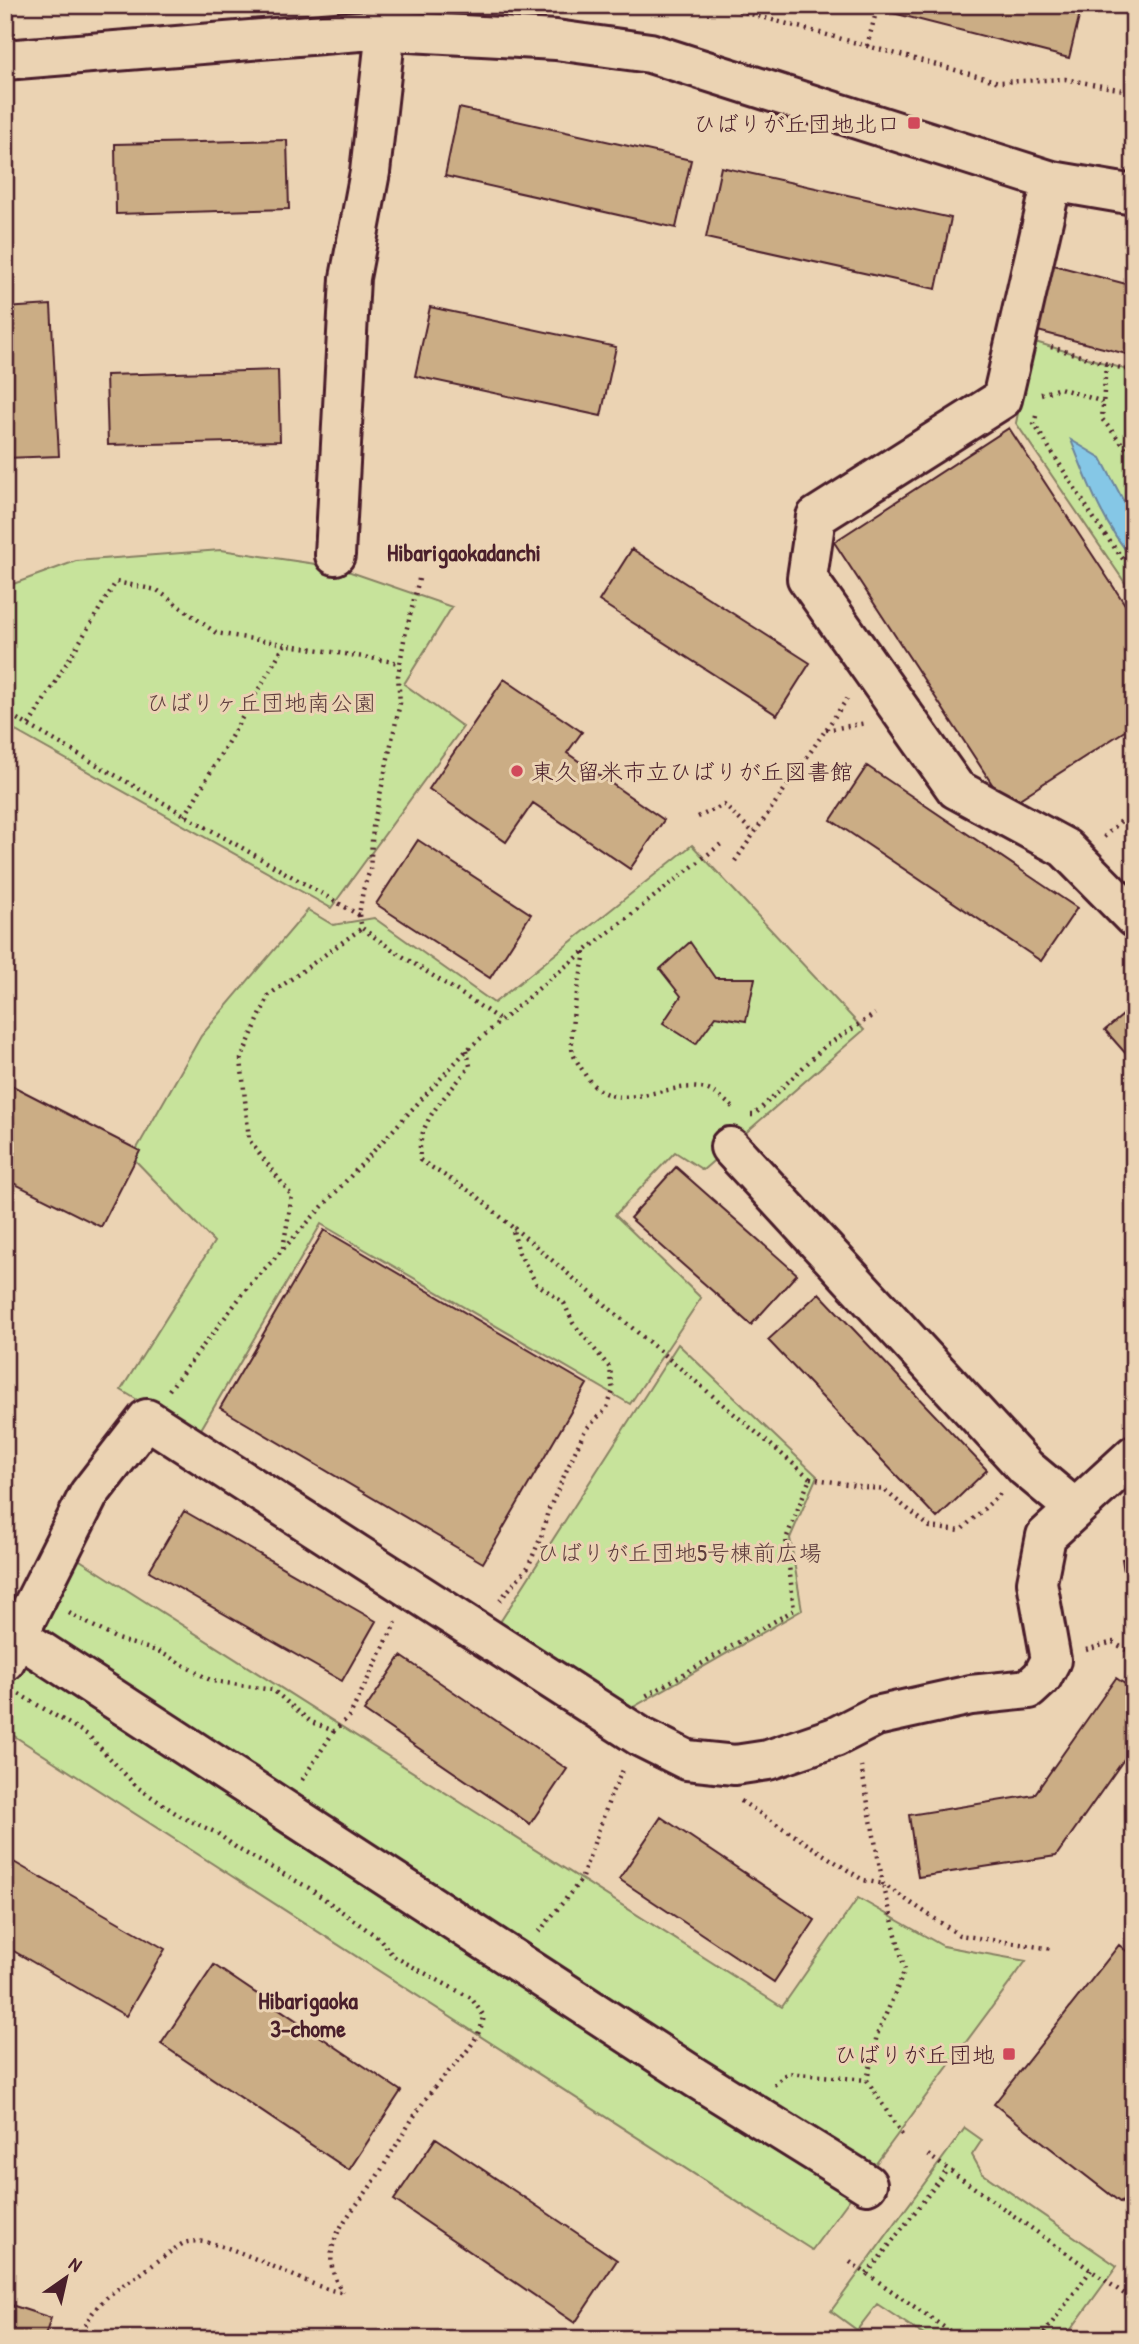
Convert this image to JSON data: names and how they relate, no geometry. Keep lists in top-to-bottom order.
{
  "districts": ["Hibarigaokadanchi", "Hibarigaoka 3-chome"],
  "parks": ["ひばりヶ丘団地南公園", "ひばりが丘団地5号棟前広場"],
  "places": {
    "transit": ["ひばりが丘団地北口", "ひばりが丘団地"],
    "other": ["東久留米市立ひばりが丘図書館"]
  },
  "north": "top right"
}
